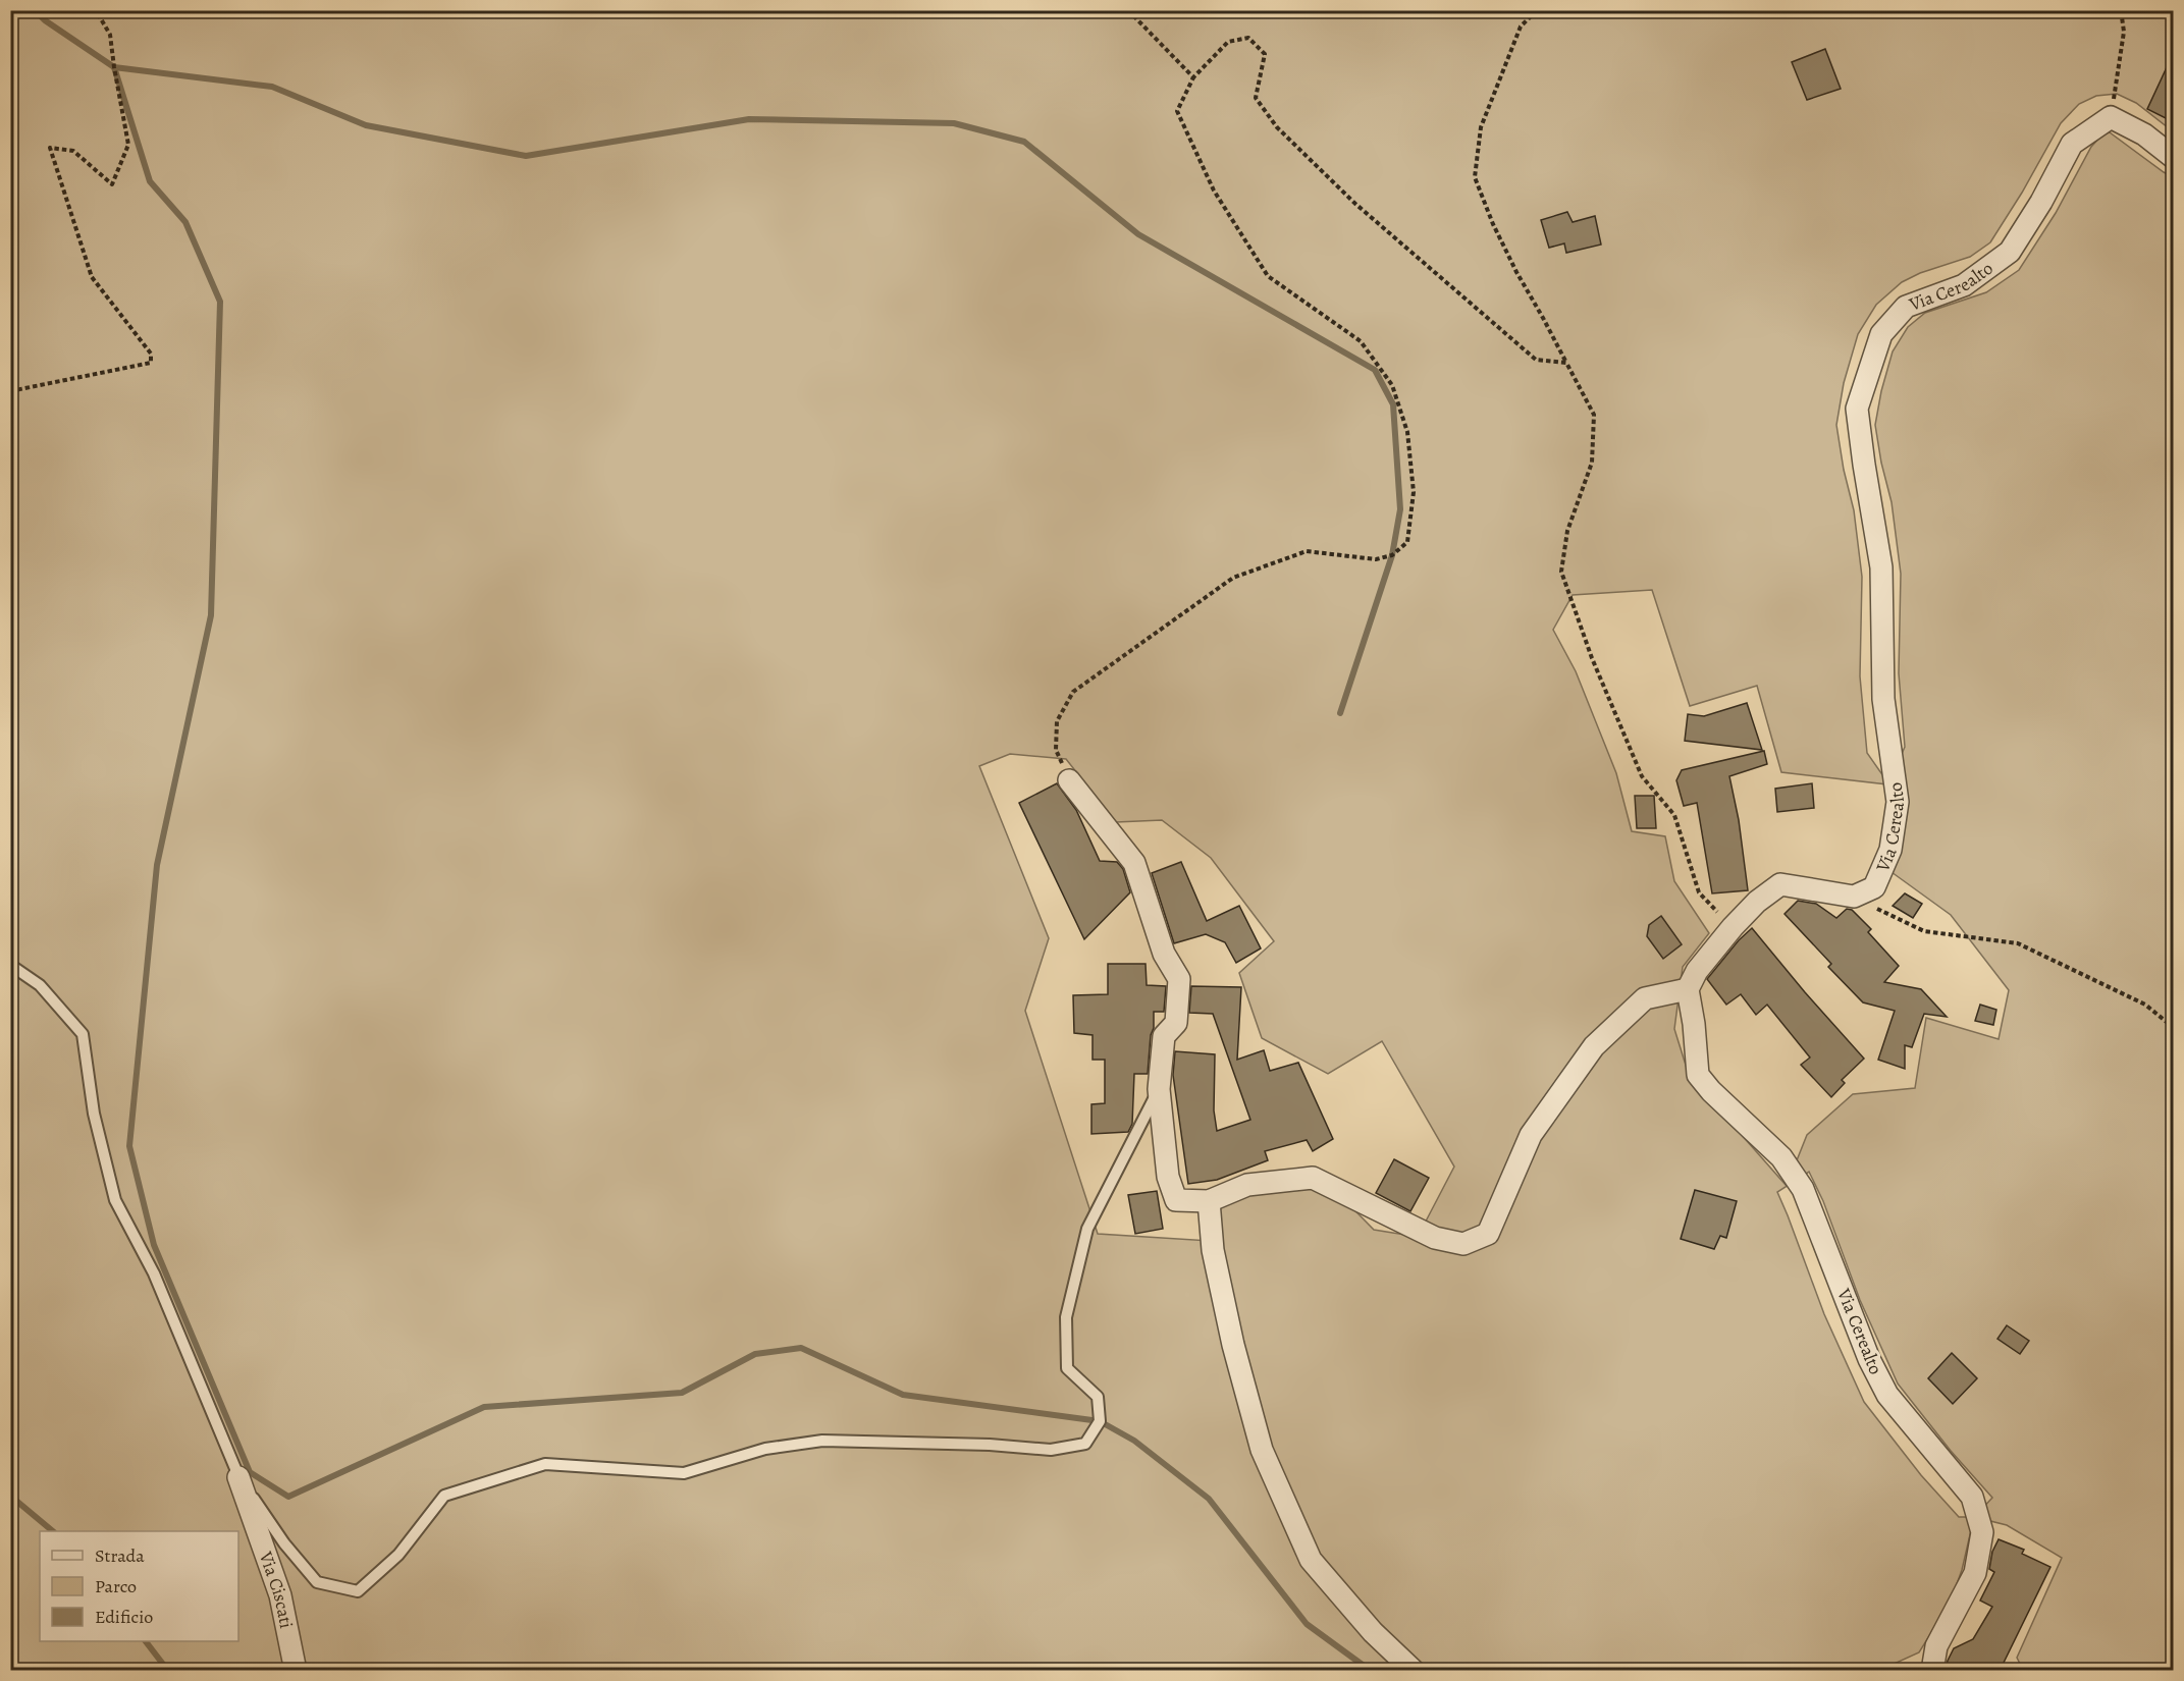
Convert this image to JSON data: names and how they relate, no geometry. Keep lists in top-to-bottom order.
{
  "streets": {
    "street": ["Via Cerealto", "Via Ciscati"]
  },
  "legend": ["Strada", "Parco", "Edificio"]
}
